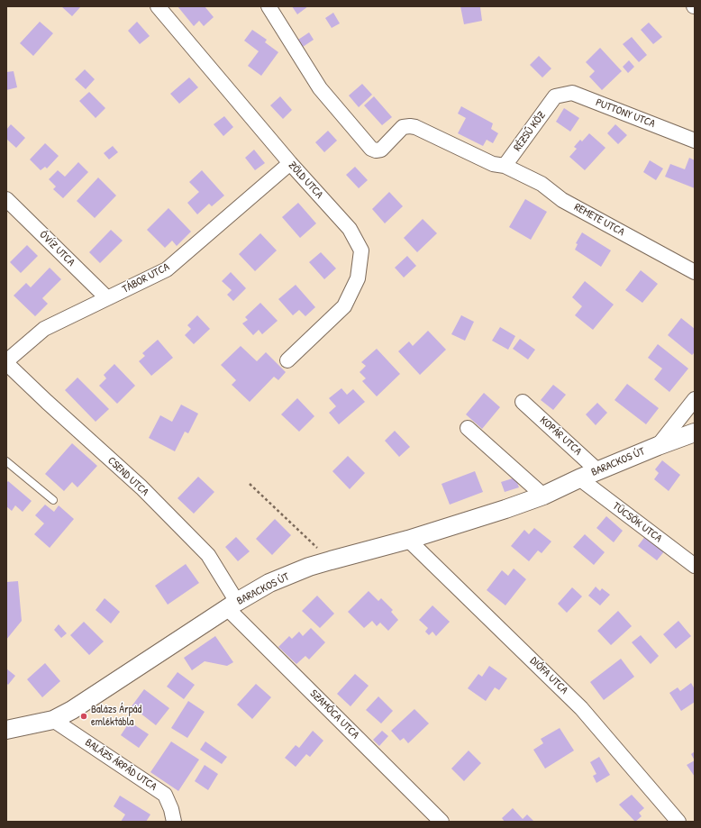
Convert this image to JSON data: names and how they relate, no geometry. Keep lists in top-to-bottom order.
{
  "streets": {
    "street": [
      "PUTTONY UTCA",
      "RÉZSŰ KÖZ",
      "ZÖLD UTCA",
      "REMETE UTCA",
      "ÓVÍZ UTCA",
      "TÁBOR UTCA",
      "KOPÁR UTCA",
      "BARACKOS ÚT",
      "CSEND UTCA",
      "TÜCSÖK UTCA",
      "DIÓFA UTCA",
      "SZAMÓCA UTCA",
      "BALÁZS ÁRPÁD UTCA"
    ]
  },
  "crossings": [
    ["PUTTONY UTCA", "RÉZSŰ KÖZ"],
    ["RÉZSŰ KÖZ", "REMETE UTCA"],
    ["ZÖLD UTCA", "TÁBOR UTCA"],
    ["ÓVÍZ UTCA", "TÁBOR UTCA"],
    ["TÁBOR UTCA", "CSEND UTCA"],
    ["KOPÁR UTCA", "BARACKOS ÚT"],
    ["BARACKOS ÚT", "CSEND UTCA"],
    ["BARACKOS ÚT", "TÜCSÖK UTCA"],
    ["BARACKOS ÚT", "DIÓFA UTCA"],
    ["BARACKOS ÚT", "SZAMÓCA UTCA"],
    ["BARACKOS ÚT", "BALÁZS ÁRPÁD UTCA"],
    ["CSEND UTCA", "SZAMÓCA UTCA"]
  ],
  "places": ["Balázs Árpád emléktábla"]
}
